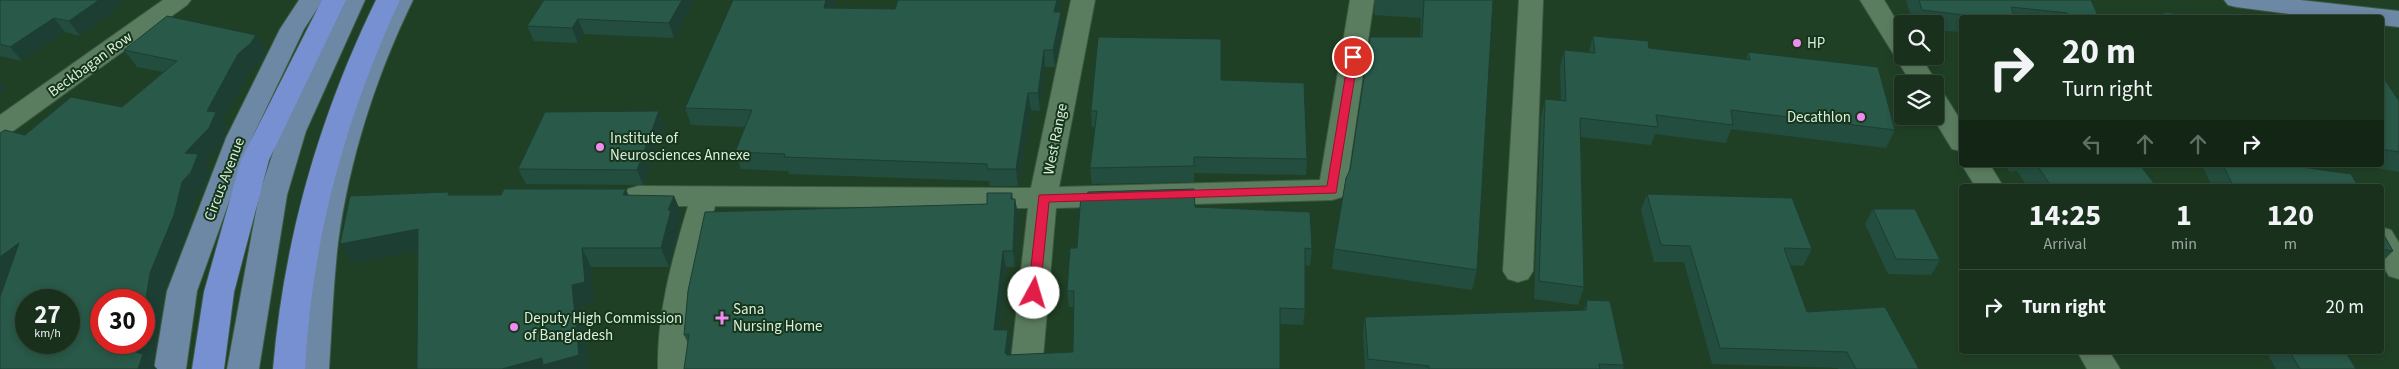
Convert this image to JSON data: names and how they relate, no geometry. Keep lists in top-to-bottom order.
{
  "streets": {
    "main road": ["Circus Avenue"],
    "street": ["Beckbagan Row", "West Range"]
  },
  "places": {
    "other": [
      "HP",
      "Decathlon",
      "Institute of Neurosciences Annexe",
      "Deputy High Commission of Bangladesh"
    ],
    "health": ["Sana Nursing Home"]
  },
  "page": {
    "turn": ["20 m", "Turn right"],
    "eta": [
      "14:25",
      "Arrival",
      "1",
      "min",
      "120",
      "m"
    ],
    "list": [
      {
        "name": "Turn right",
        "value": "20 m"
      }
    ],
    "speed": "27 km/h",
    "limit": "30"
  }
}
